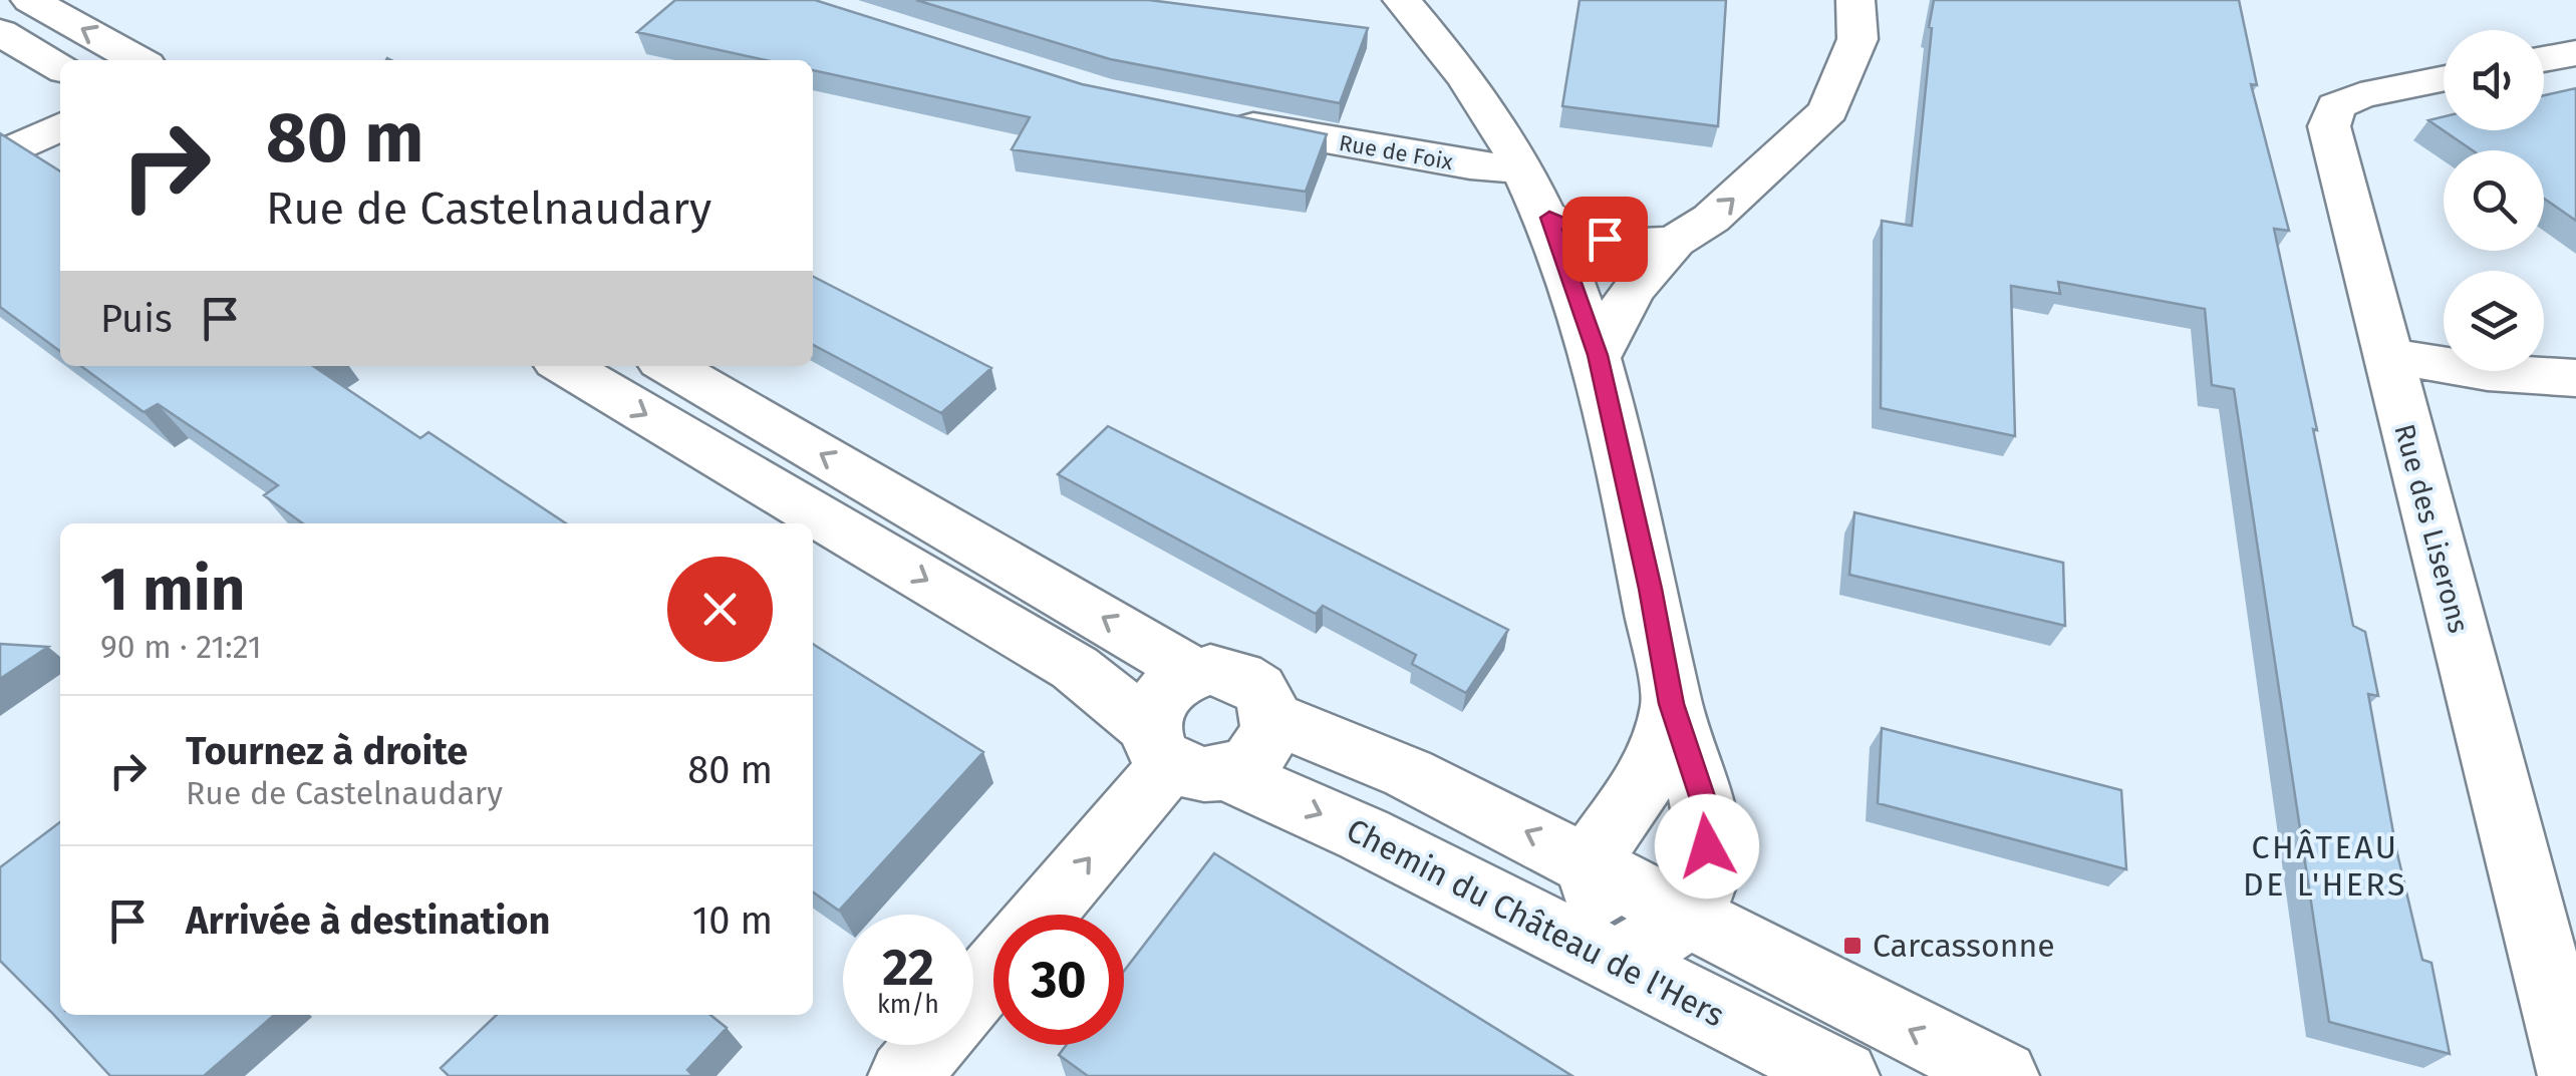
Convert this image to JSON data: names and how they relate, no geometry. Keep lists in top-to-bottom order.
{
  "streets": {
    "street": ["Rue de Foix", "Rue des Liserons", "Chemin du Château de l'Hers"]
  },
  "districts": ["CHÂTEAU DE L'HERS"],
  "places": {
    "transit": ["Carcassonne"]
  },
  "page": {
    "turn": ["80 m", "Rue de Castelnaudary"],
    "then": "Puis",
    "heading": ["1 min", "90 m · 21:21"],
    "list": [
      {
        "name": "Tournez à droite",
        "note": "Rue de Castelnaudary",
        "value": "80 m"
      },
      {
        "name": "Arrivée à destination",
        "value": "10 m"
      }
    ],
    "speed": "22 km/h",
    "limit": "30"
  }
}
